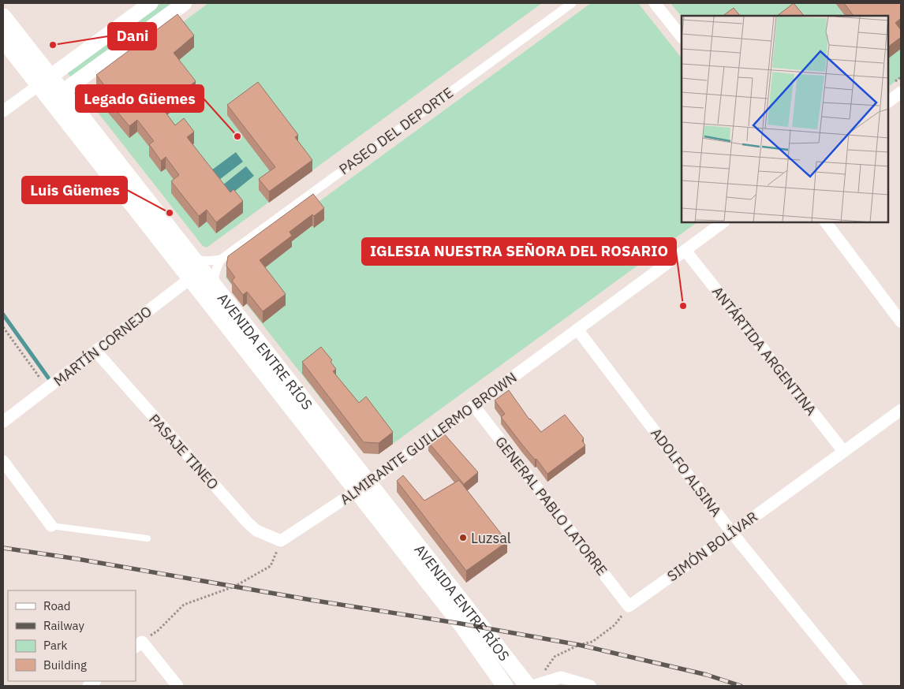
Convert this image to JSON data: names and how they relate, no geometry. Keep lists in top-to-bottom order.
{
  "streets": {
    "main road": ["AVENIDA ENTRE RÍOS"],
    "street": [
      "PASEO DEL DEPORTE",
      "MARTÍN CORNEJO",
      "ANTÁRTIDA ARGENTINA",
      "ALMIRANTE GUILLERMO BROWN",
      "PASAJE TINEO",
      "ADOLFO ALSINA",
      "GENERAL PABLO LATORRE",
      "SIMÓN BOLÍVAR"
    ]
  },
  "crossings": [
    ["MARTÍN CORNEJO", "AVENIDA ENTRE RÍOS"],
    ["MARTÍN CORNEJO", "PASAJE TINEO"],
    ["AVENIDA ENTRE RÍOS", "ALMIRANTE GUILLERMO BROWN"],
    ["ANTÁRTIDA ARGENTINA", "ALMIRANTE GUILLERMO BROWN"],
    ["ANTÁRTIDA ARGENTINA", "SIMÓN BOLÍVAR"],
    ["ALMIRANTE GUILLERMO BROWN", "PASAJE TINEO"],
    ["ALMIRANTE GUILLERMO BROWN", "ADOLFO ALSINA"],
    ["ALMIRANTE GUILLERMO BROWN", "GENERAL PABLO LATORRE"],
    ["ADOLFO ALSINA", "SIMÓN BOLÍVAR"],
    ["GENERAL PABLO LATORRE", "SIMÓN BOLÍVAR"]
  ],
  "places": [
    "Dani",
    "Legado Güemes",
    "Luis Güemes",
    "IGLESIA NUESTRA SEÑORA DEL ROSARIO",
    "Luzsal"
  ],
  "legend": [
    "Road",
    "Railway",
    "Park",
    "Building"
  ]
}
